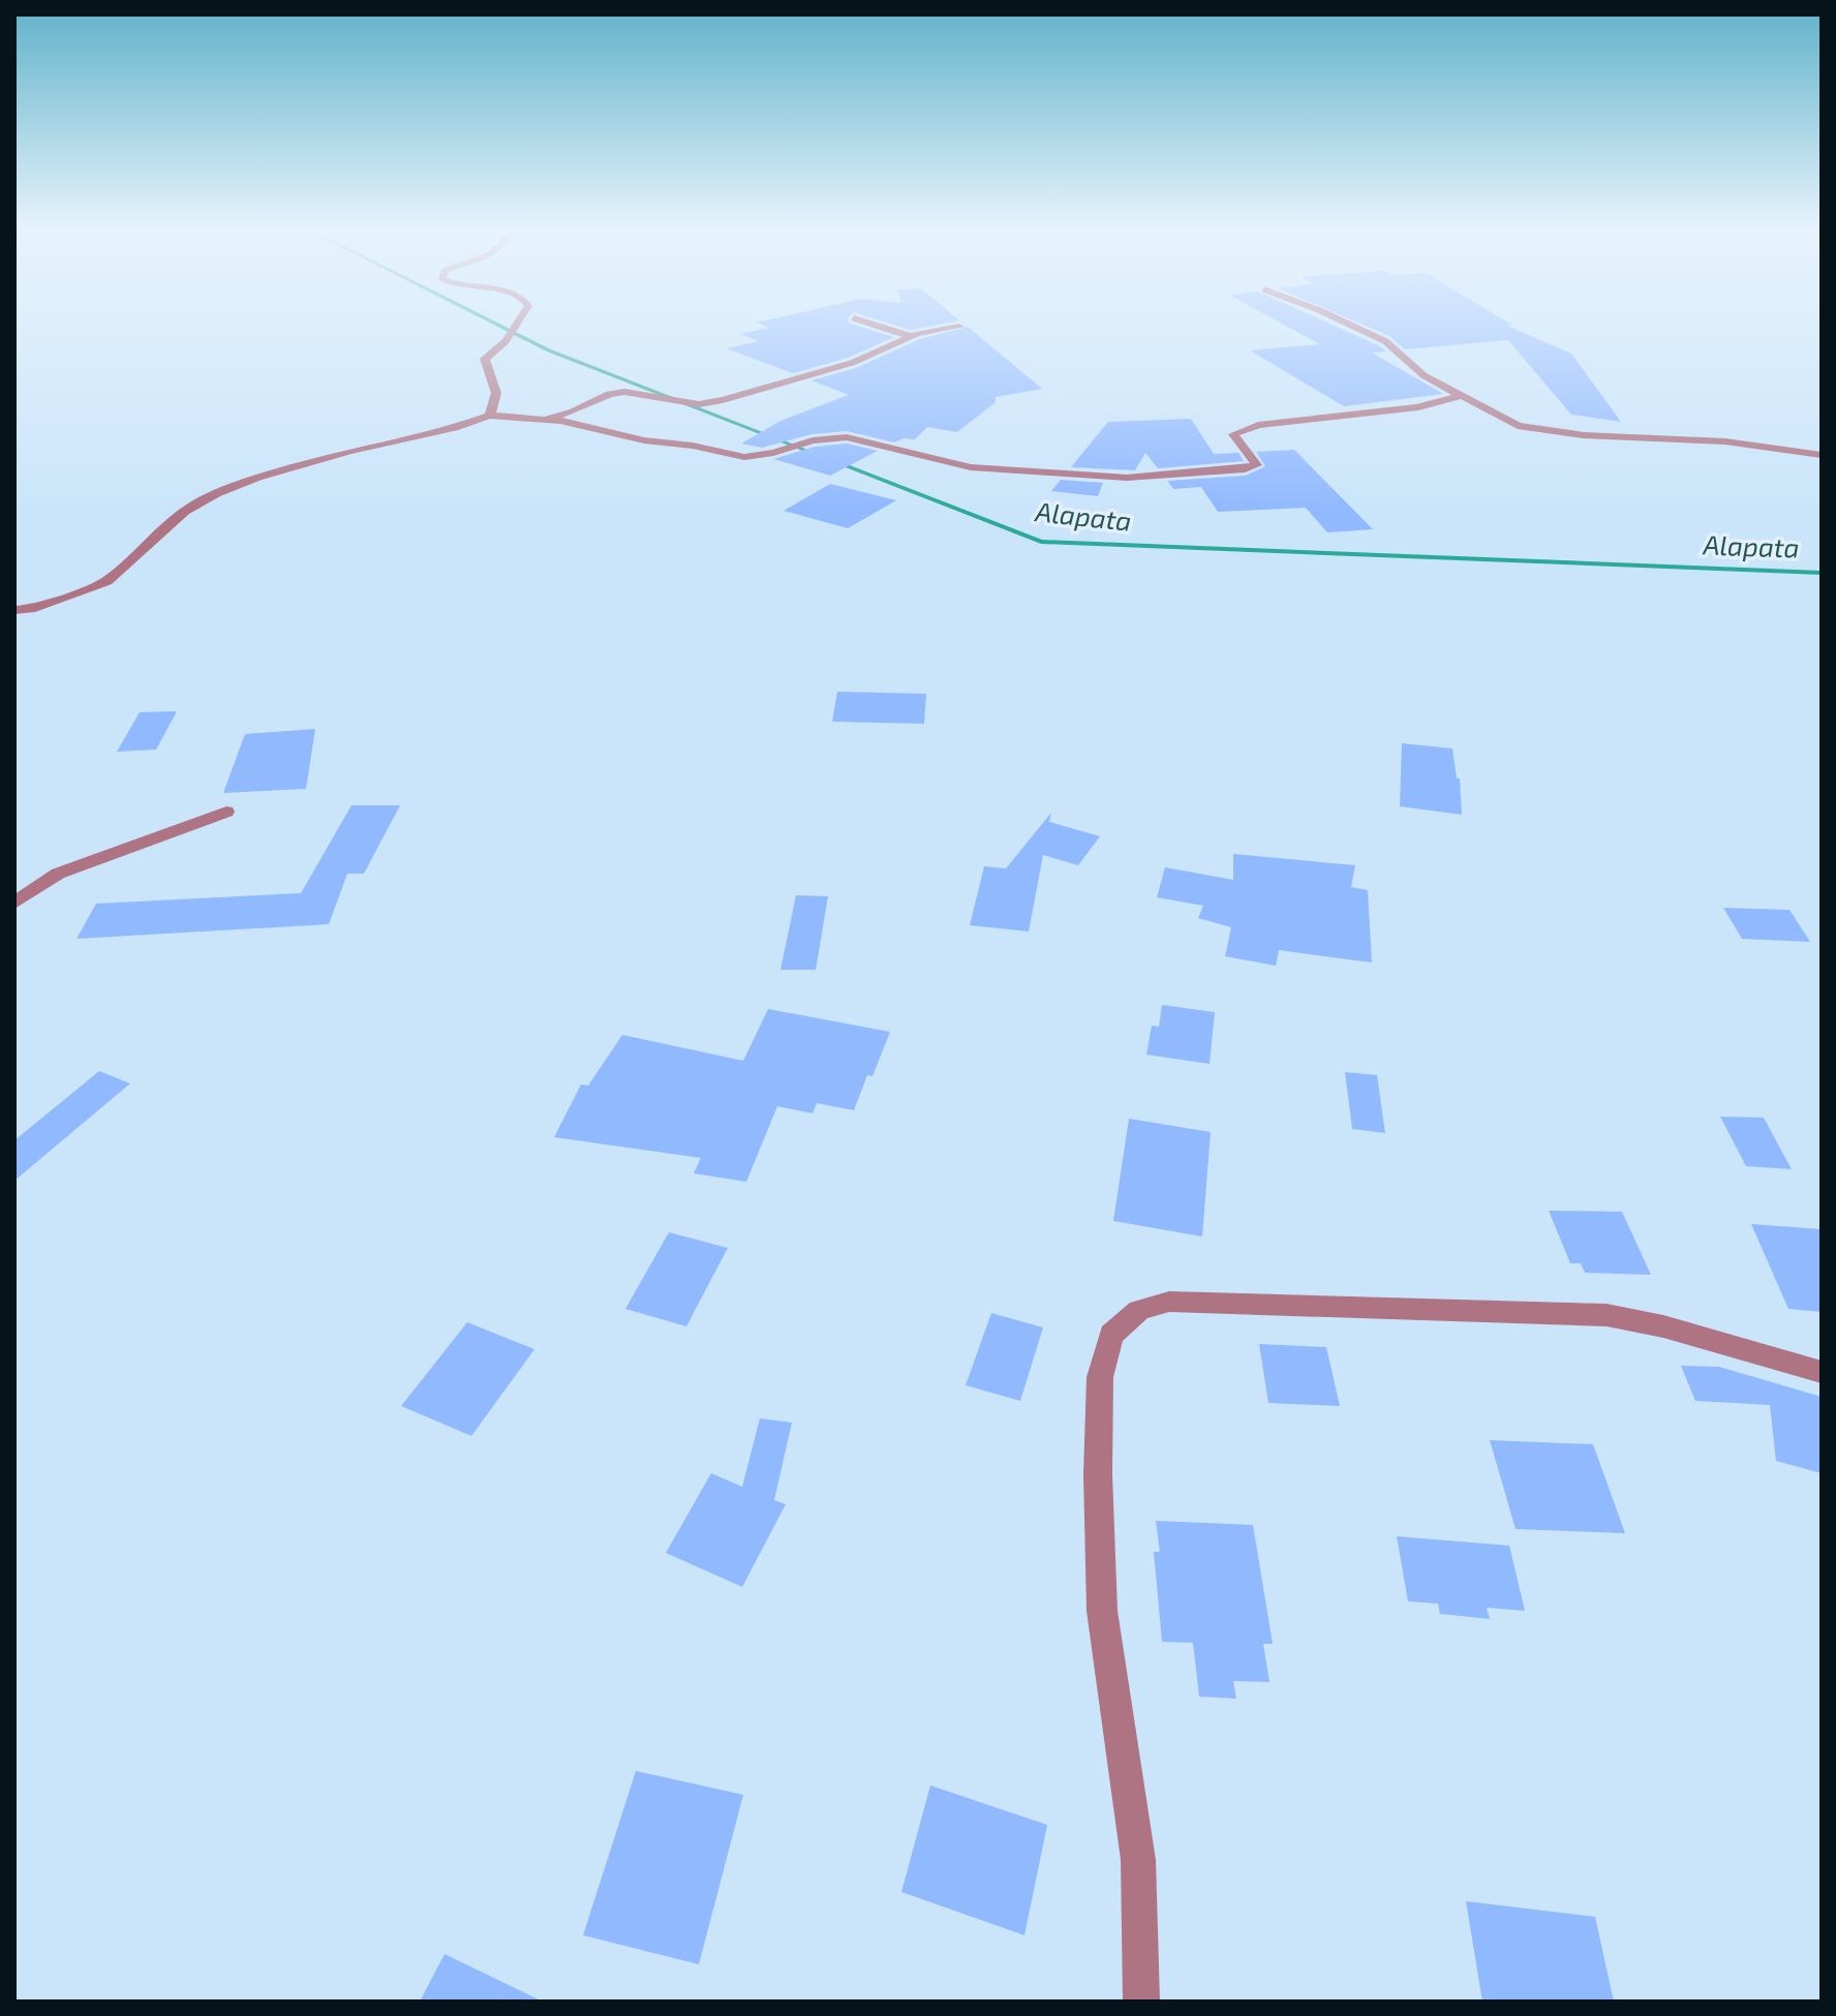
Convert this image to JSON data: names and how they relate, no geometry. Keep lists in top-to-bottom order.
{
  "water": ["Alapata"]
}
